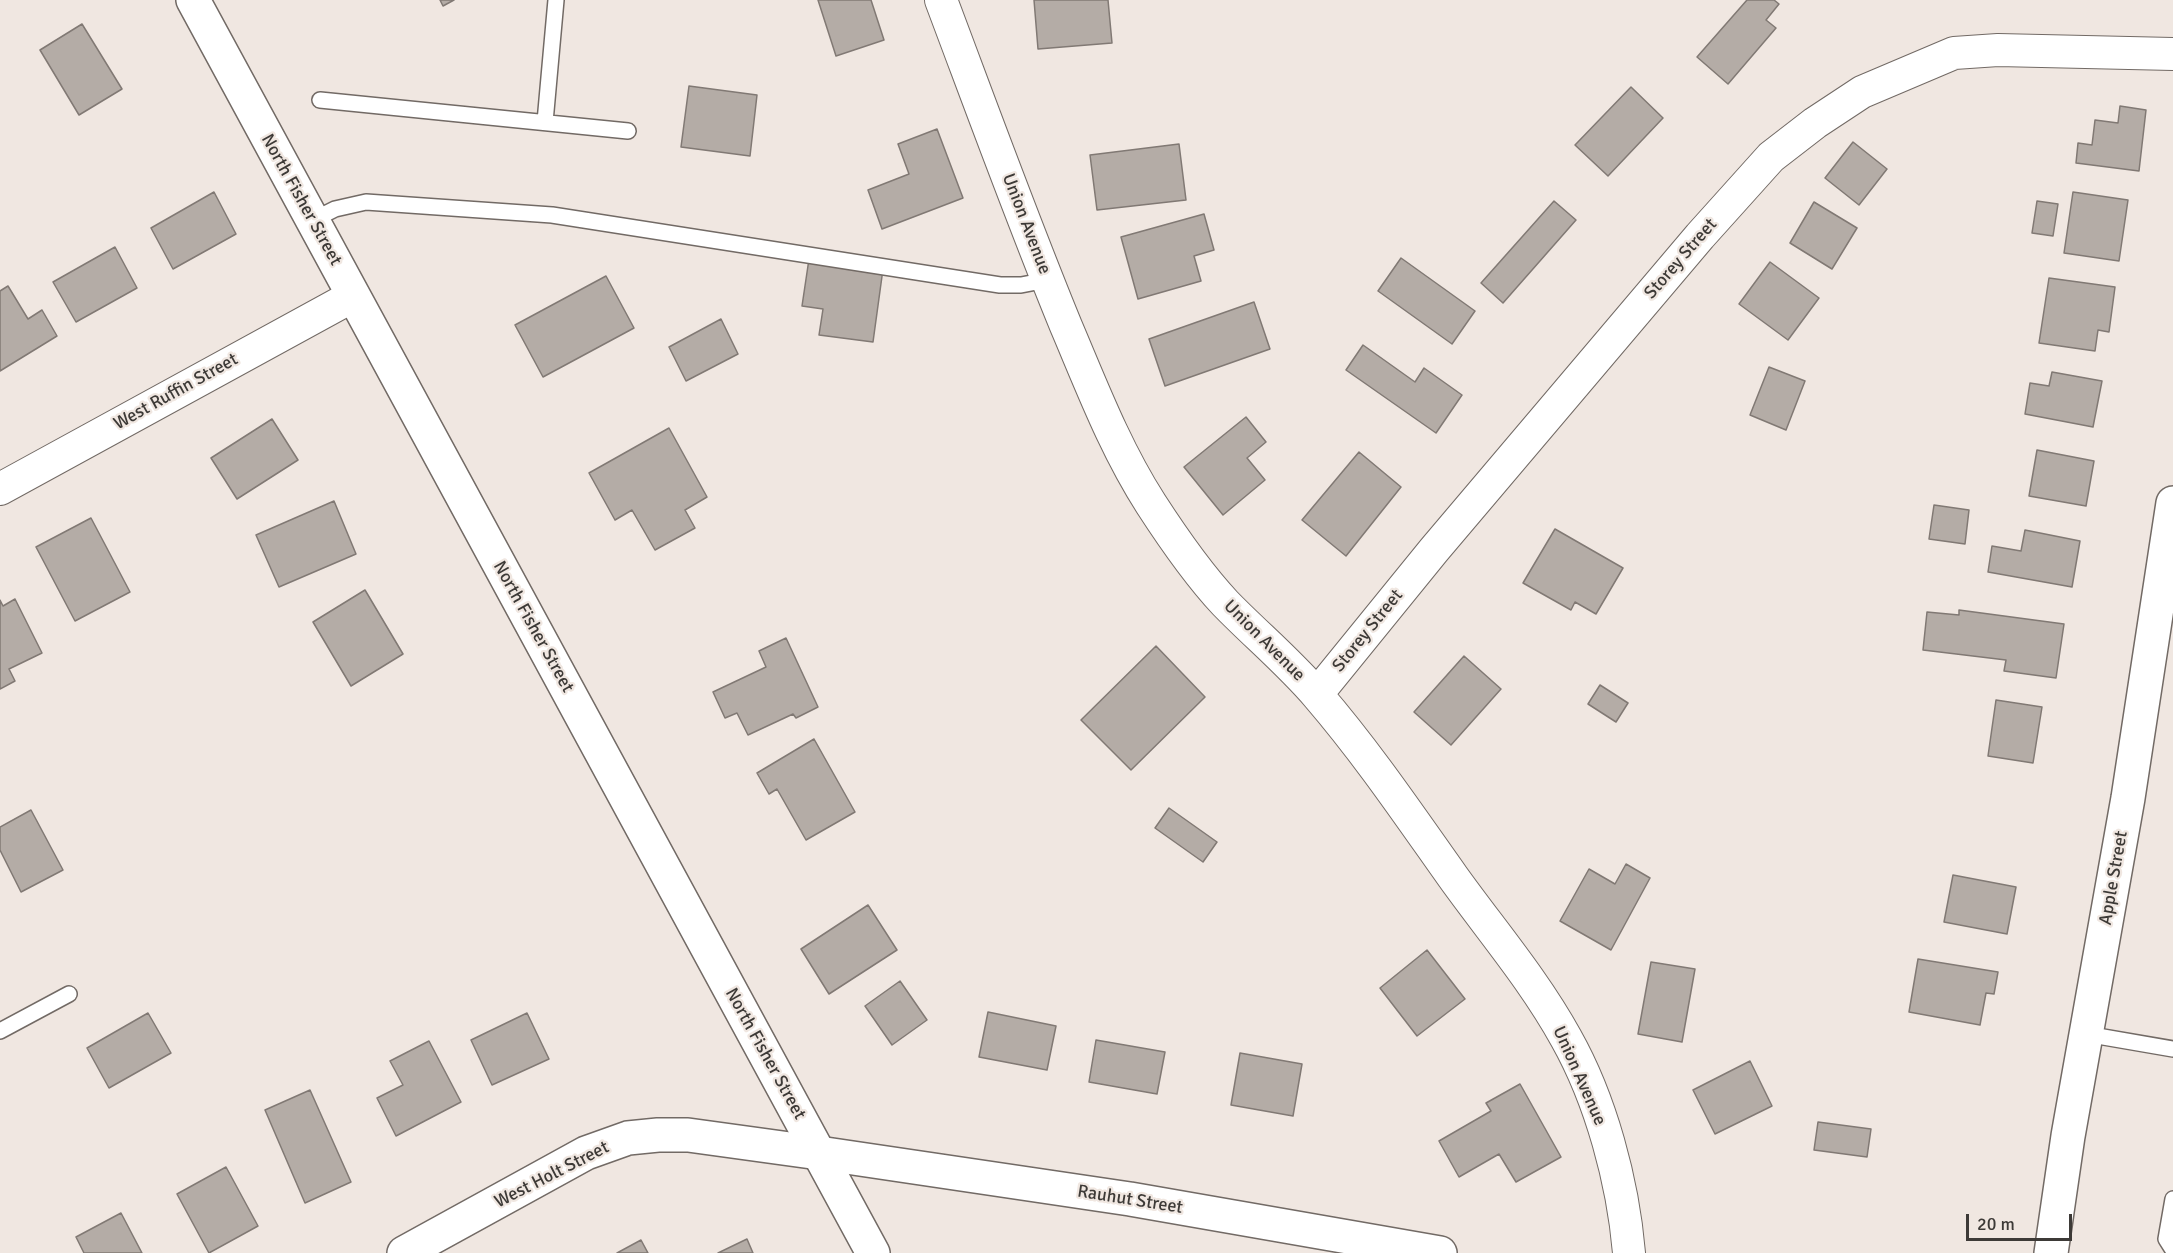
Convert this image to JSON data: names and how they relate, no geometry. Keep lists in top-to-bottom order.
{
  "streets": {
    "main road": [
      "North Fisher Street",
      "Apple Street",
      "West Holt Street",
      "Rauhut Street"
    ],
    "street": ["Union Avenue", "Storey Street", "West Ruffin Street"]
  },
  "crossings": [
    ["North Fisher Street", "West Ruffin Street"],
    ["North Fisher Street", "West Holt Street"],
    ["North Fisher Street", "Rauhut Street"],
    ["Union Avenue", "Storey Street"],
    ["West Holt Street", "Rauhut Street"]
  ],
  "scale_bar": "20 m"
}
